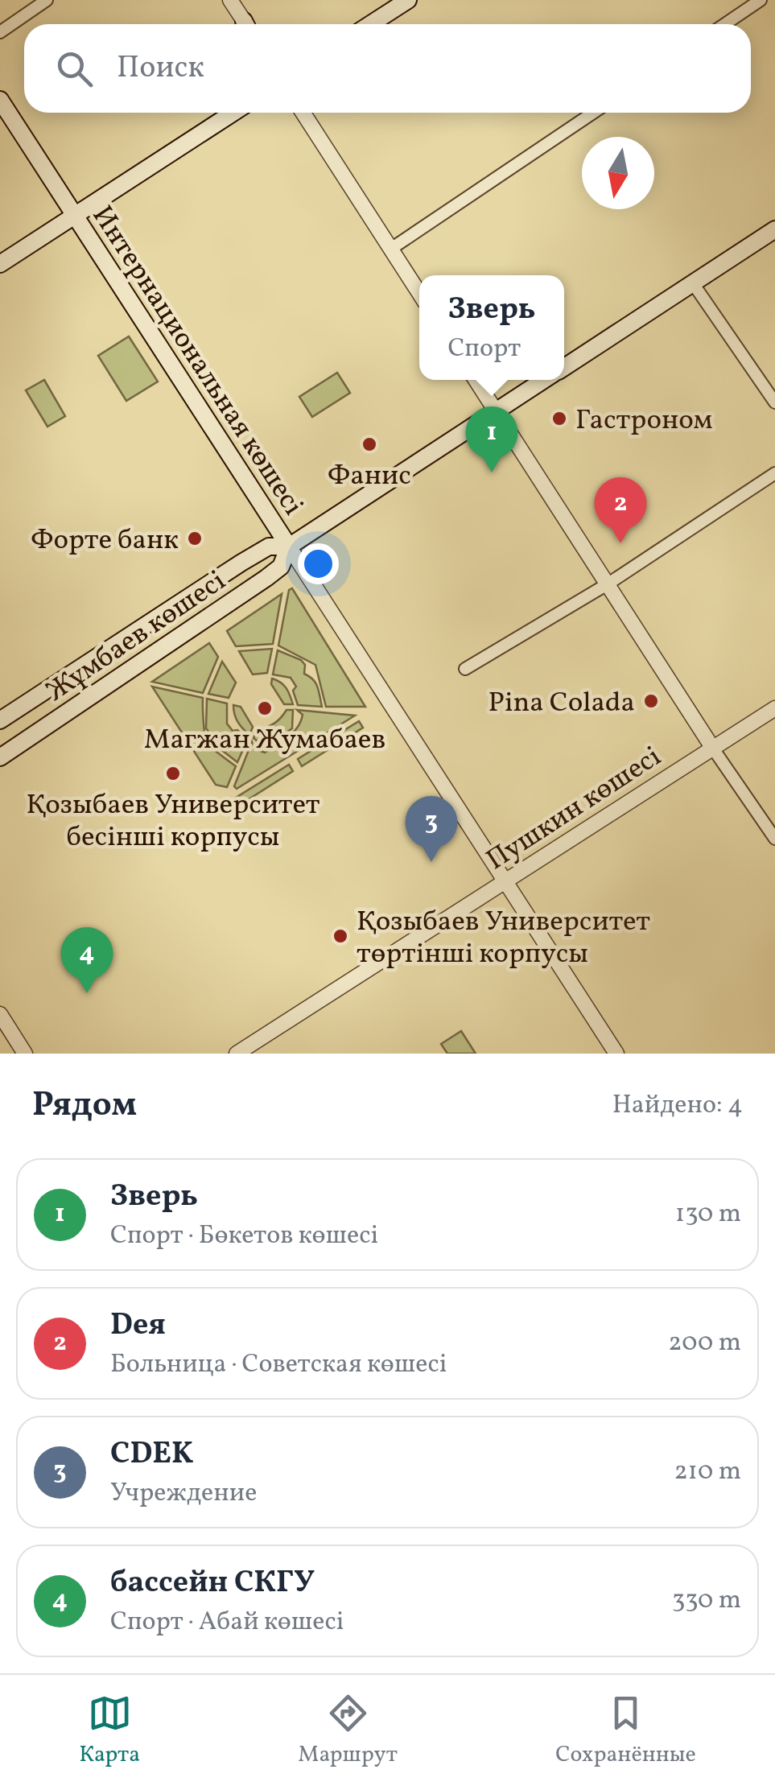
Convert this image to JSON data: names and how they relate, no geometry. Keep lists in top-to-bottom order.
{
  "streets": {
    "main road": ["Интернациональная көшесі", "Жұмбаев көшесі"],
    "street": ["Пушкин көшесі"]
  },
  "crossings": [
    ["Интернациональная көшесі", "Жұмбаев көшесі"],
    ["Интернациональная көшесі", "Пушкин көшесі"]
  ],
  "places": [
    "Гастроном",
    "Фанис",
    "Форте банк",
    "Pina Colada",
    "Магжан Жумабаев",
    "Қозыбаев Университет бесінші корпусы",
    "Қозыбаев Университет төртінші корпусы"
  ],
  "north": "bottom",
  "page": {
    "search": "Поиск",
    "popup": ["Зверь", "Спорт"],
    "pins": [
      "1",
      "2",
      "3",
      "4"
    ],
    "heading": ["Рядом", "Найдено: 4"],
    "list": [
      {
        "mark": "1",
        "name": "Зверь",
        "note": "Спорт · Бөкетов көшесі",
        "value": "130 m"
      },
      {
        "mark": "2",
        "name": "Deя",
        "note": "Больница · Советская көшесі",
        "value": "200 m"
      },
      {
        "mark": "3",
        "name": "CDEK",
        "note": "Учреждение",
        "value": "210 m"
      },
      {
        "mark": "4",
        "name": "бассейн СКГУ",
        "note": "Спорт · Абай көшесі",
        "value": "330 m"
      }
    ],
    "nav": ["Карта", "Маршрут", "Сохранённые"]
  }
}
